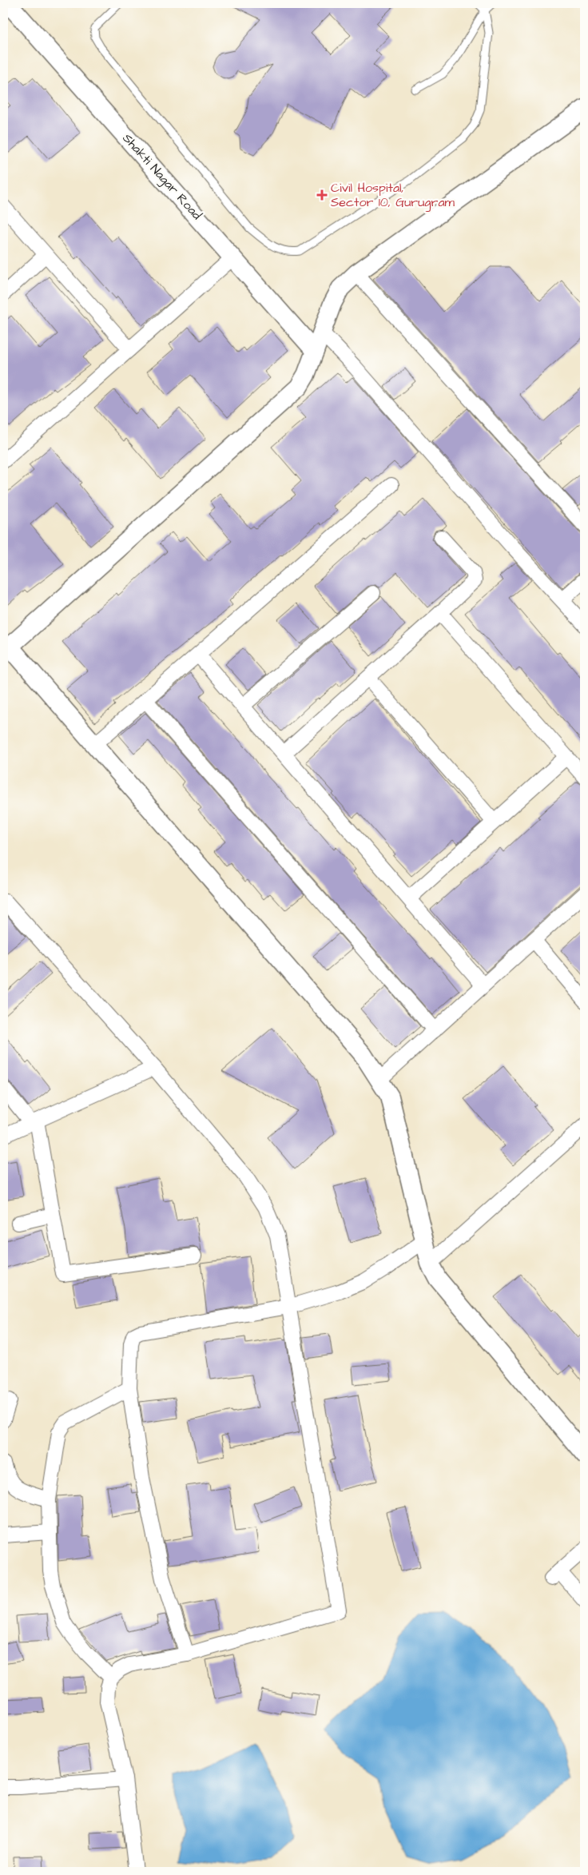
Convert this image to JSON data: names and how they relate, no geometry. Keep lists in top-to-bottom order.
{
  "streets": {
    "street": ["Shakti Nagar Road"]
  },
  "places": {
    "health": ["Civil Hospital, Sector 10, Gurugram"]
  }
}
